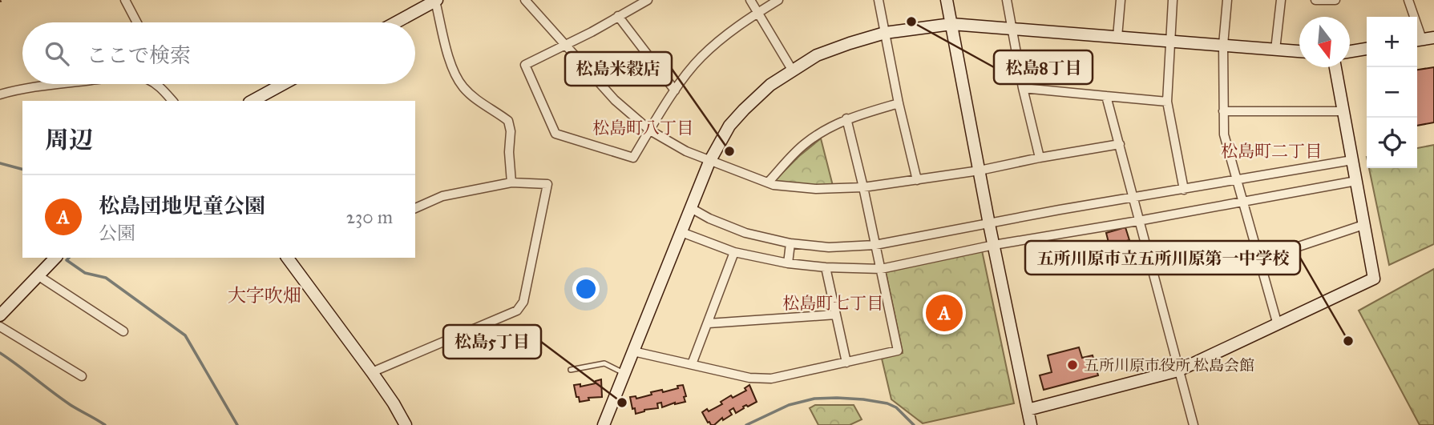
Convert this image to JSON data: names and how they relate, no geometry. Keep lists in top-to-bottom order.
{
  "districts": [
    "松島町八丁目",
    "松島町二丁目",
    "大字吹畑",
    "松島町七丁目"
  ],
  "places": [
    "松島8丁目",
    "松島米穀店",
    "五所川原市立五所川原第一中学校",
    "五所川原市役所 松島会館",
    "松島5丁目"
  ],
  "north": "bottom",
  "page": {
    "map_buttons": ["+", "−"],
    "search": "ここで検索",
    "heading": "周辺",
    "list": [
      {
        "mark": "A",
        "name": "松島団地児童公園",
        "note": "公園",
        "value": "230 m"
      }
    ],
    "pins": "A"
  }
}
